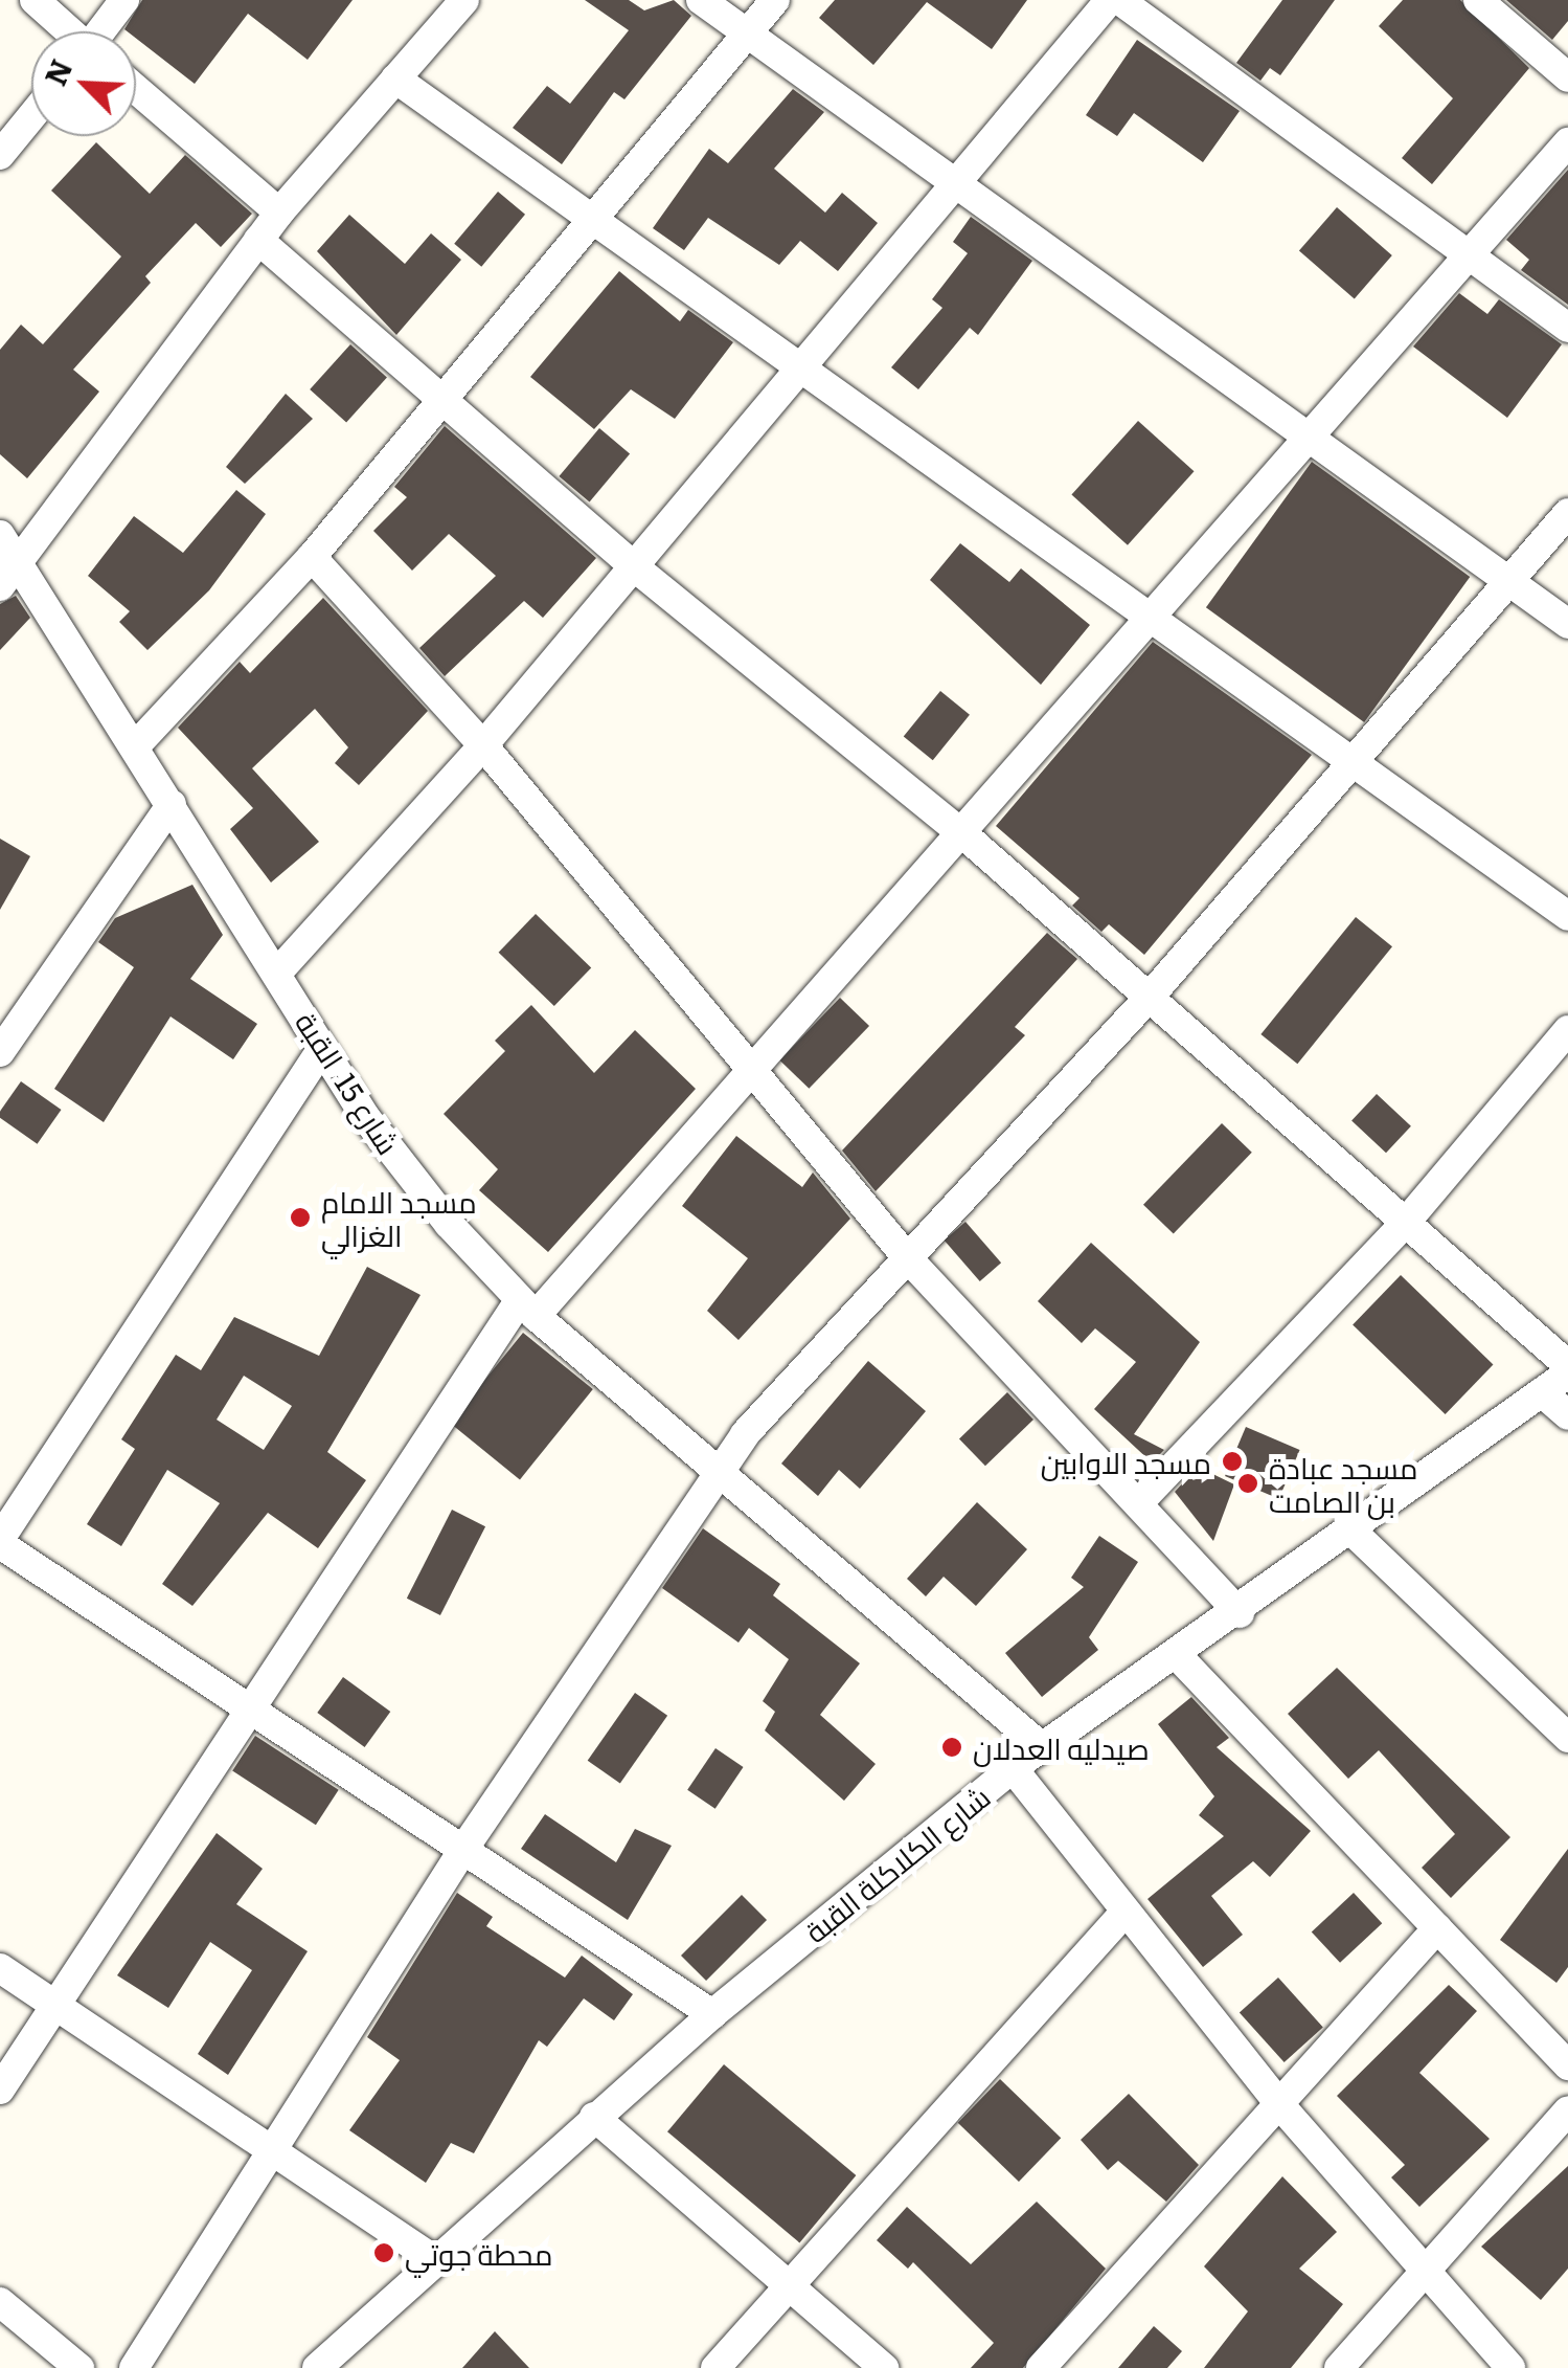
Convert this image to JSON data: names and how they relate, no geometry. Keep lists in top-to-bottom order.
{
  "streets": {
    "street": ["شارع 15، القبة", "شارع الكلاكلة القبة"]
  },
  "crossings": [
    ["شارع 15، القبة", "شارع الكلاكلة القبة"]
  ],
  "places": [
    "مسجد الامام الغزالي",
    "مسجد الاوابين",
    "مسجد عبادة بن الصامت",
    "صيدليه العدلان",
    "محطة جوتي"
  ],
  "north": "top left"
}
